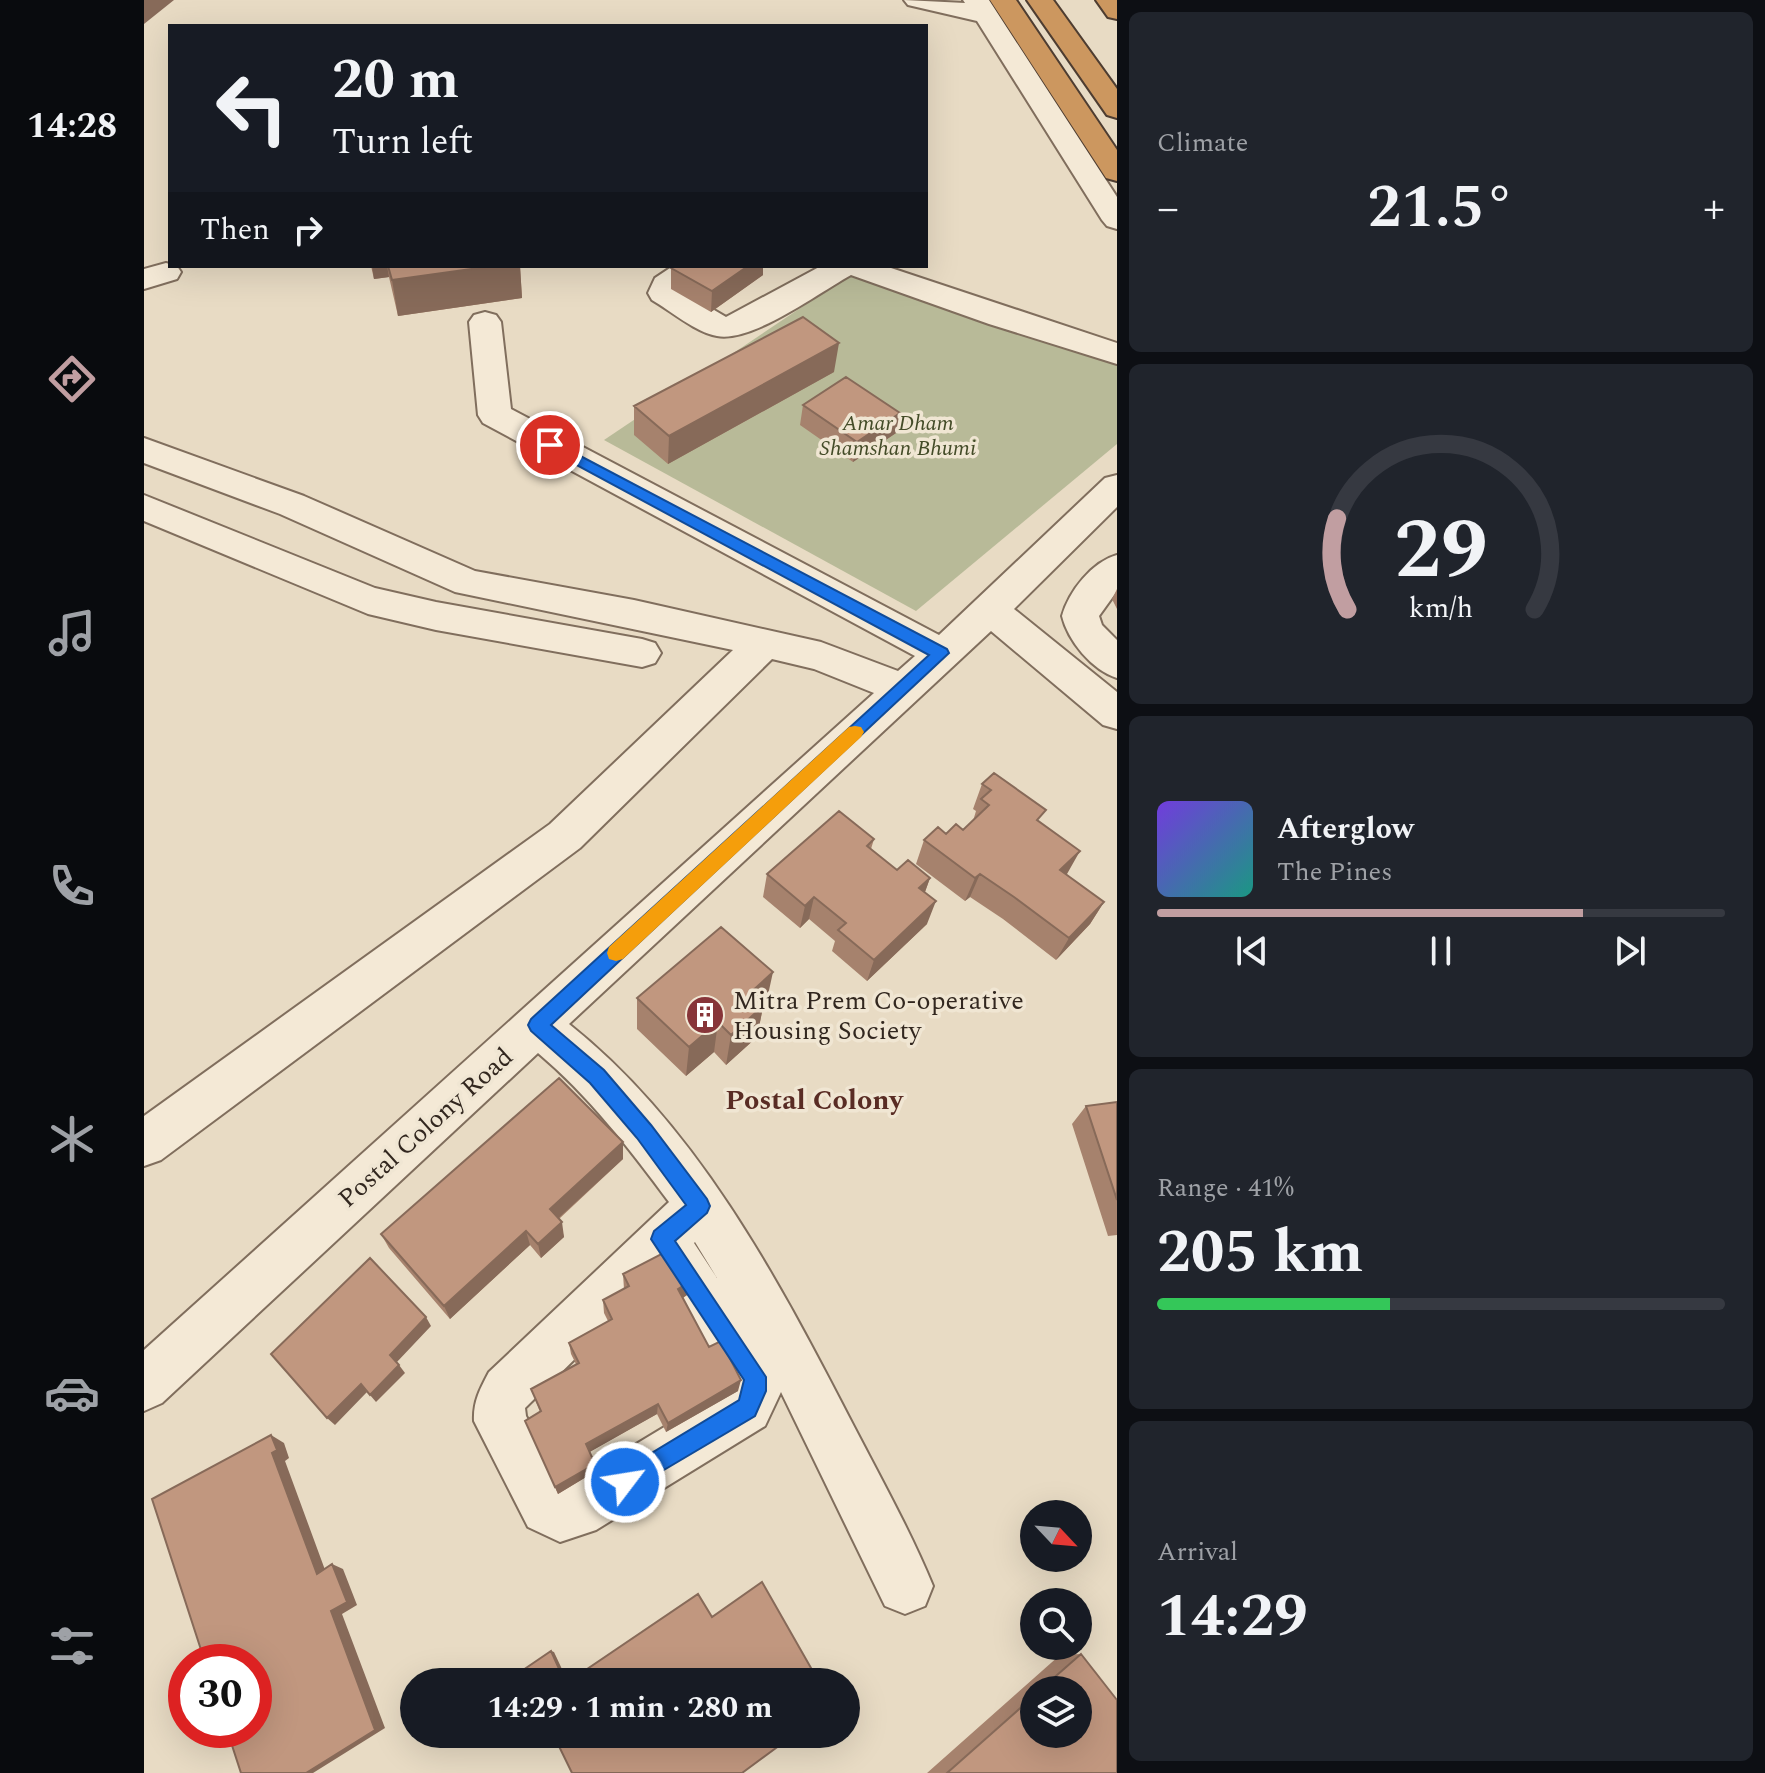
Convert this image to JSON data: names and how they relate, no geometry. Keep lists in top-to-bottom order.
{
  "streets": {
    "street": ["Postal Colony Road"]
  },
  "districts": ["Postal Colony"],
  "parks": ["Amar Dham Shamshan Bhumi"],
  "places": {
    "building": ["Mitra Prem Co-operative Housing Society"]
  },
  "north": "bottom right",
  "page": {
    "tabs": "14:28",
    "tile": [
      "Climate",
      ["Range · 41%", "205 km"],
      ["Arrival", "14:29"]
    ],
    "turn": ["20 m", "Turn left"],
    "heat": ["−", "21.5°", "+"],
    "then": "Then",
    "song": ["Afterglow", "The Pines"],
    "limit": "30",
    "trip": "14:29 · 1 min · 280 m",
    "gauge": ["29", "km/h"]
  }
}
